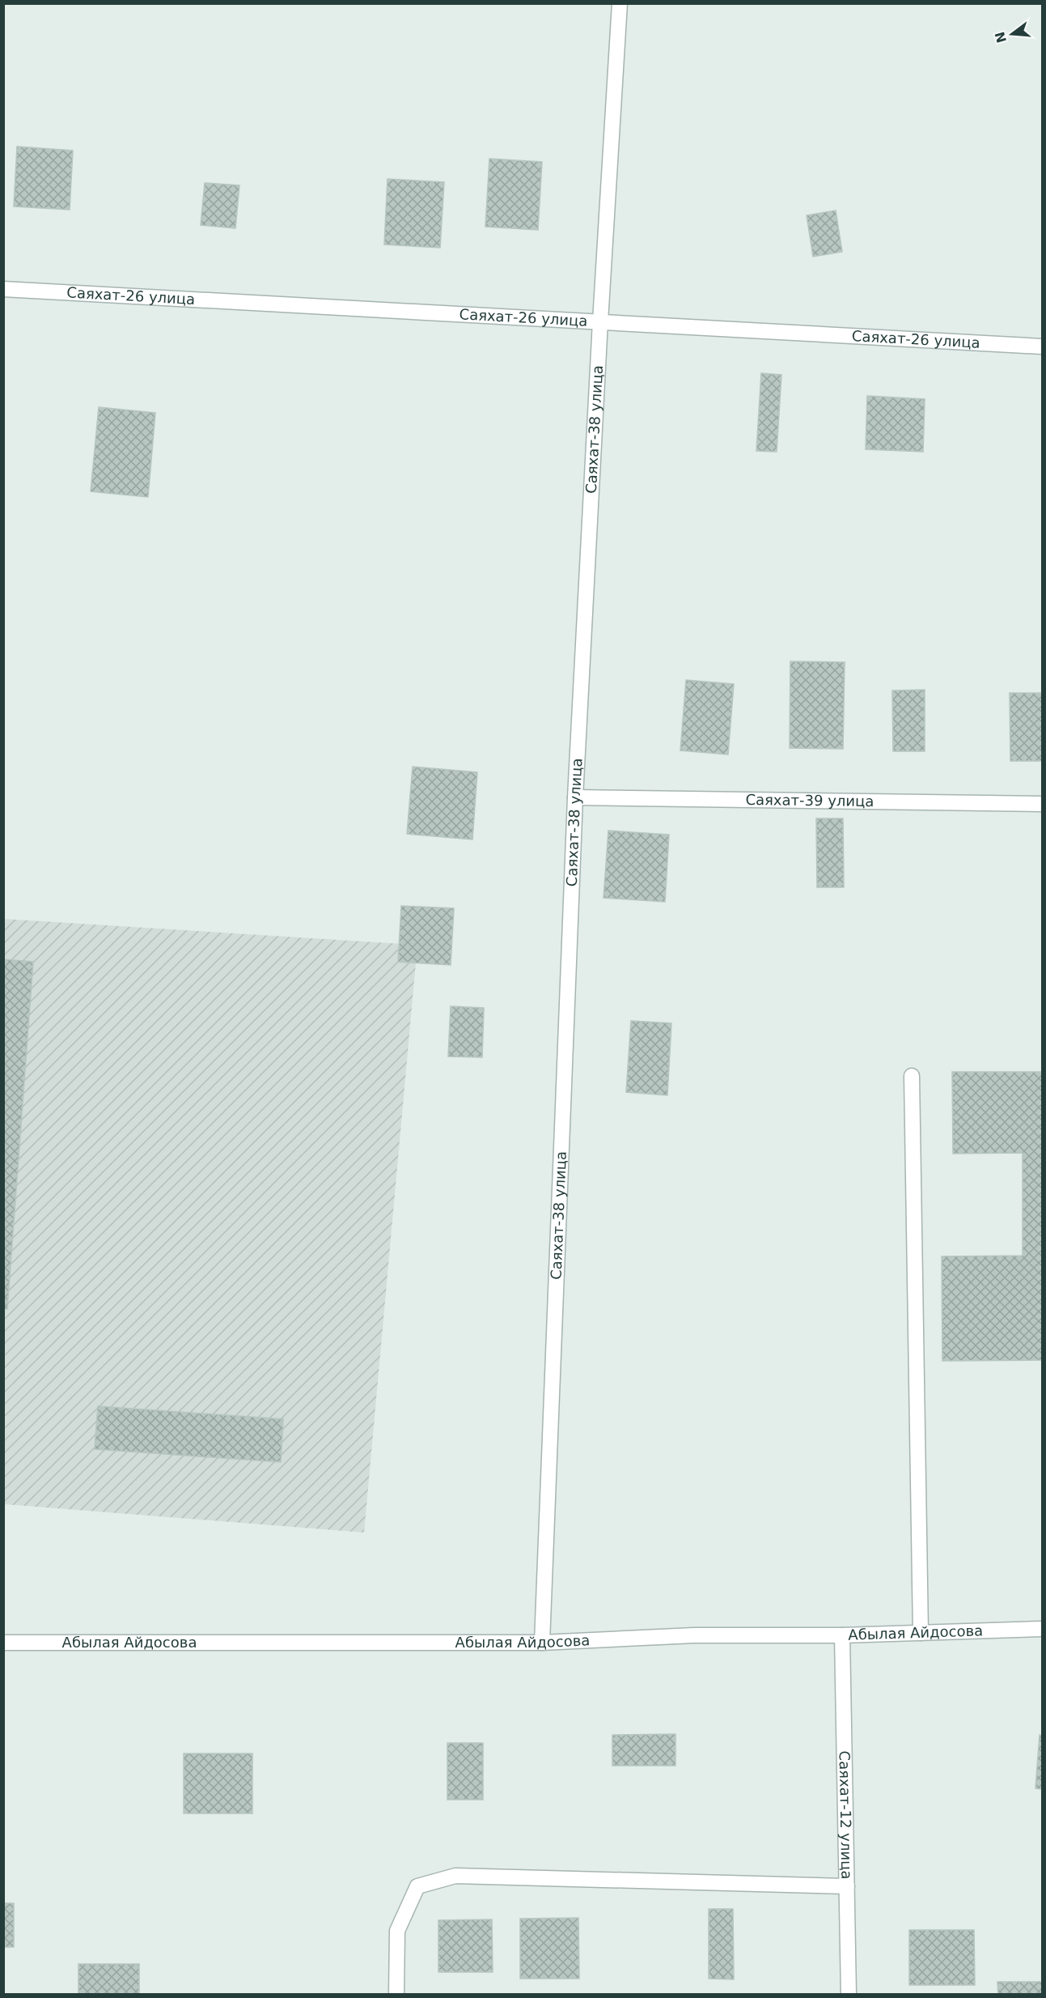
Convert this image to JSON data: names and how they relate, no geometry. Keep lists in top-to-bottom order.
{
  "streets": {
    "street": [
      "Саяхат-26 улица",
      "Саяхат-38 улица",
      "Саяхат-39 улица",
      "Абылая Айдосова",
      "Саяхат-12 улица"
    ]
  },
  "crossings": [
    ["Саяхат-26 улица", "Саяхат-38 улица"],
    ["Саяхат-38 улица", "Саяхат-39 улица"],
    ["Саяхат-38 улица", "Абылая Айдосова"],
    ["Абылая Айдосова", "Саяхат-12 улица"]
  ],
  "north": "left"
}
